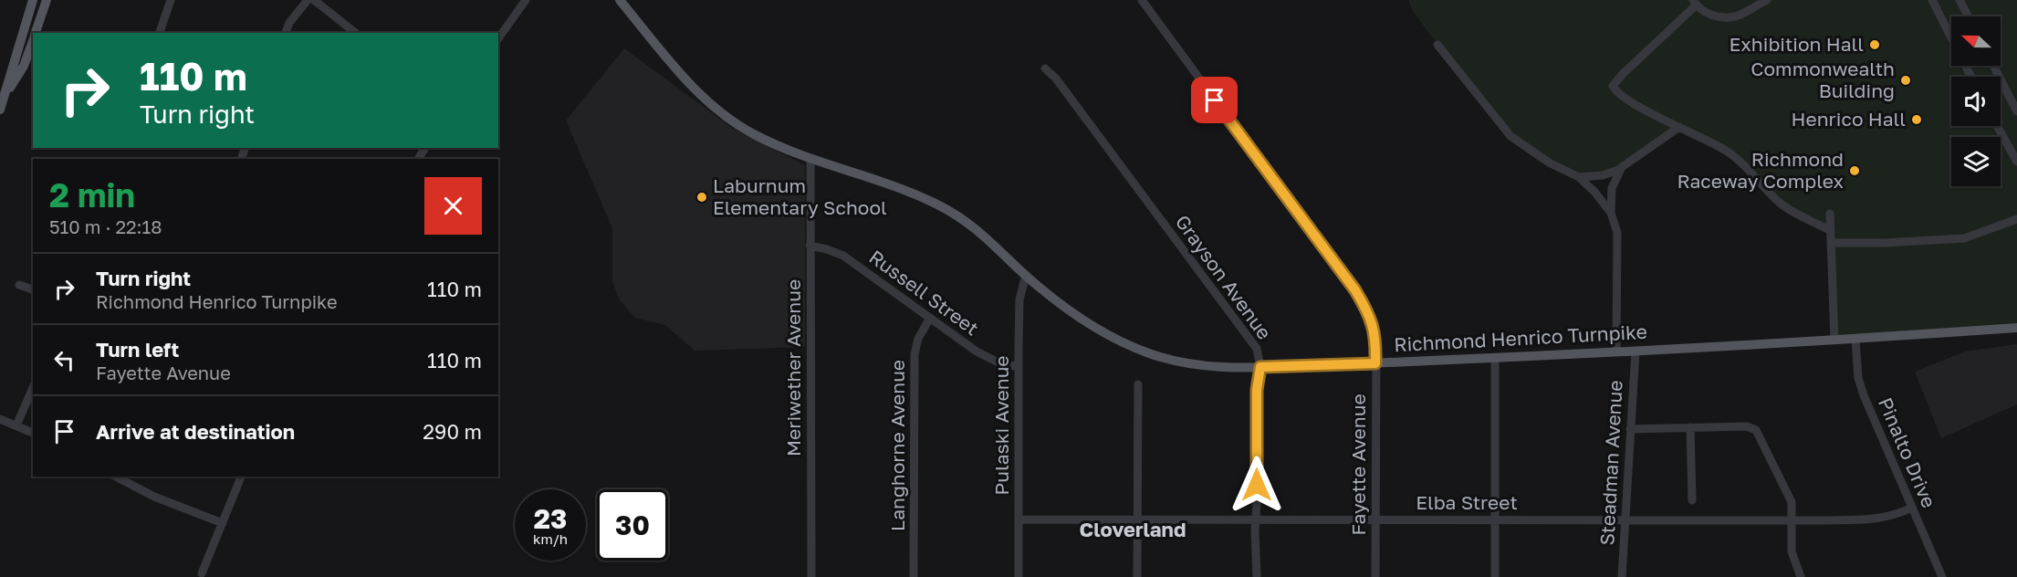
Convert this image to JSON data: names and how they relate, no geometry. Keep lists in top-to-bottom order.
{
  "streets": {
    "main road": ["Richmond Henrico Turnpike"],
    "street": [
      "Grayson Avenue",
      "Russell Street",
      "Meriwether Avenue",
      "Pulaski Avenue",
      "Langhorne Avenue",
      "Pinalto Drive",
      "Steadman Avenue",
      "Fayette Avenue",
      "Elba Street"
    ]
  },
  "crossings": [
    ["Grayson Avenue", "Richmond Henrico Turnpike"],
    ["Grayson Avenue", "Elba Street"],
    ["Russell Street", "Meriwether Avenue"],
    ["Russell Street", "Pulaski Avenue"],
    ["Russell Street", "Langhorne Avenue"],
    ["Richmond Henrico Turnpike", "Meriwether Avenue"],
    ["Richmond Henrico Turnpike", "Pulaski Avenue"],
    ["Richmond Henrico Turnpike", "Pinalto Drive"],
    ["Richmond Henrico Turnpike", "Steadman Avenue"],
    ["Richmond Henrico Turnpike", "Fayette Avenue"],
    ["Pulaski Avenue", "Elba Street"],
    ["Pinalto Drive", "Elba Street"],
    ["Steadman Avenue", "Elba Street"],
    ["Fayette Avenue", "Elba Street"]
  ],
  "districts": ["Cloverland"],
  "places": [
    "Exhibition Hall",
    "Commonwealth Building",
    "Henrico Hall",
    "Richmond Raceway Complex",
    "Laburnum Elementary School"
  ],
  "north": "left",
  "page": {
    "turn": ["110 m", "Turn right"],
    "heading": ["2 min", "510 m · 22:18"],
    "list": [
      {
        "name": "Turn right",
        "note": "Richmond Henrico Turnpike",
        "value": "110 m"
      },
      {
        "name": "Turn left",
        "note": "Fayette Avenue",
        "value": "110 m"
      },
      {
        "name": "Arrive at destination",
        "value": "290 m"
      }
    ],
    "speed": "23 km/h",
    "limit": "30"
  }
}
